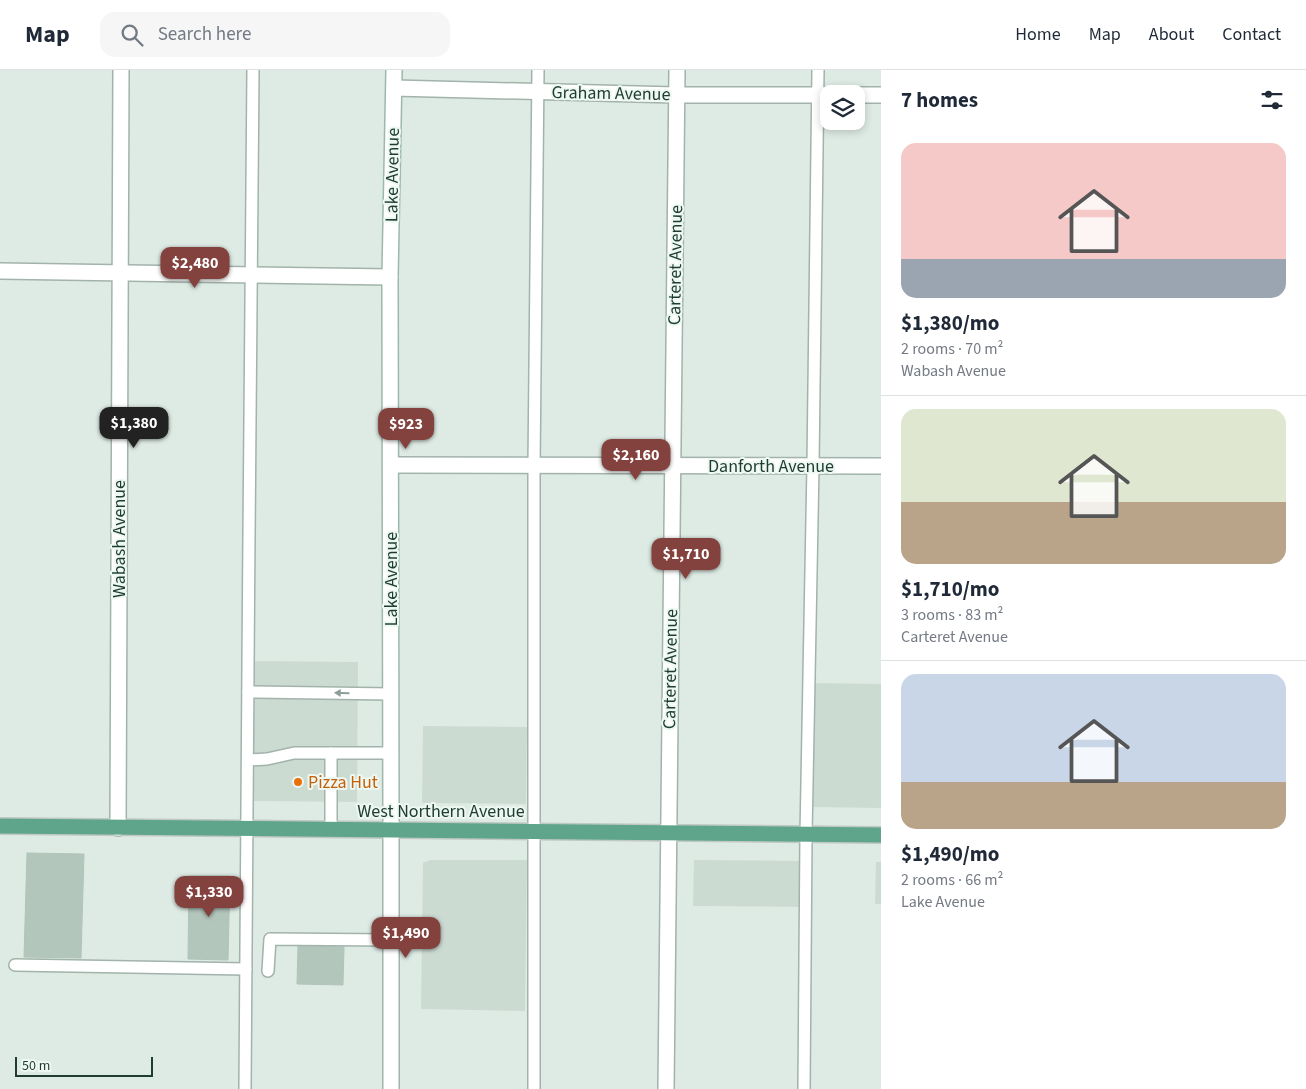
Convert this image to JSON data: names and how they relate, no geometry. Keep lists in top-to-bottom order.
{
  "streets": {
    "main road": ["West Northern Avenue"],
    "street": [
      "Graham Avenue",
      "Lake Avenue",
      "Carteret Avenue",
      "Danforth Avenue",
      "Wabash Avenue"
    ]
  },
  "crossings": [
    ["Graham Avenue", "Lake Avenue"],
    ["Graham Avenue", "Carteret Avenue"],
    ["Lake Avenue", "Danforth Avenue"],
    ["Lake Avenue", "West Northern Avenue"],
    ["Carteret Avenue", "Danforth Avenue"],
    ["Carteret Avenue", "West Northern Avenue"],
    ["Wabash Avenue", "West Northern Avenue"]
  ],
  "places": ["Pizza Hut"],
  "scale_bar": "50 m",
  "page": {
    "header": "Map",
    "search": "Search here",
    "nav": [
      "Home",
      "Map",
      "About",
      "Contact"
    ],
    "heading": "7 homes",
    "list": [
      {
        "name": "$1,380/mo",
        "note": "2 rooms · 70 m² · Wabash Avenue"
      },
      {
        "name": "$1,710/mo",
        "note": "3 rooms · 83 m² · Carteret Avenue"
      },
      {
        "name": "$1,490/mo",
        "note": "2 rooms · 66 m² · Lake Avenue"
      }
    ],
    "price": [
      "$2,480",
      "$1,380",
      "$923",
      "$2,160",
      "$1,710",
      "$1,330",
      "$1,490"
    ],
    "scale": "50 m"
  }
}
